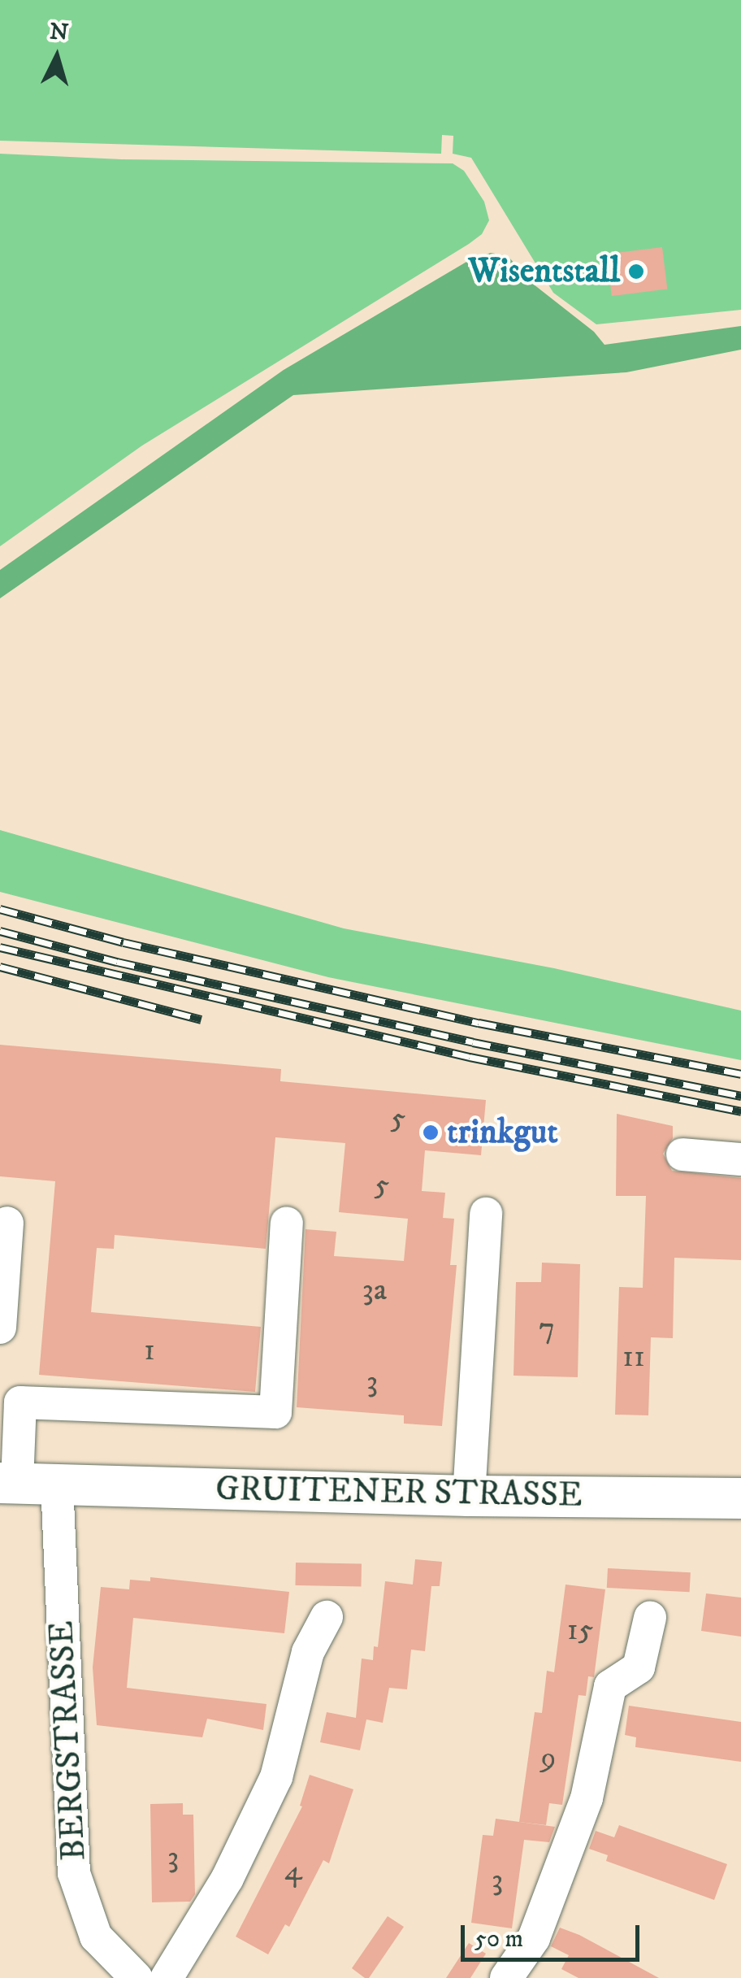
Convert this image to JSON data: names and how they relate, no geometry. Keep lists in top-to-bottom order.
{
  "streets": {
    "main road": ["GRUITENER STRASSE"],
    "street": ["BERGSTRASSE"]
  },
  "crossings": [
    ["GRUITENER STRASSE", "BERGSTRASSE"]
  ],
  "places": ["Wisentstall", "trinkgut"],
  "house_numbers": [
    "5",
    "5",
    "3a",
    "7",
    "1",
    "11",
    "3",
    "15",
    "9",
    "3",
    "4",
    "3"
  ],
  "scale_bar": "50 m",
  "north": "top"
}
